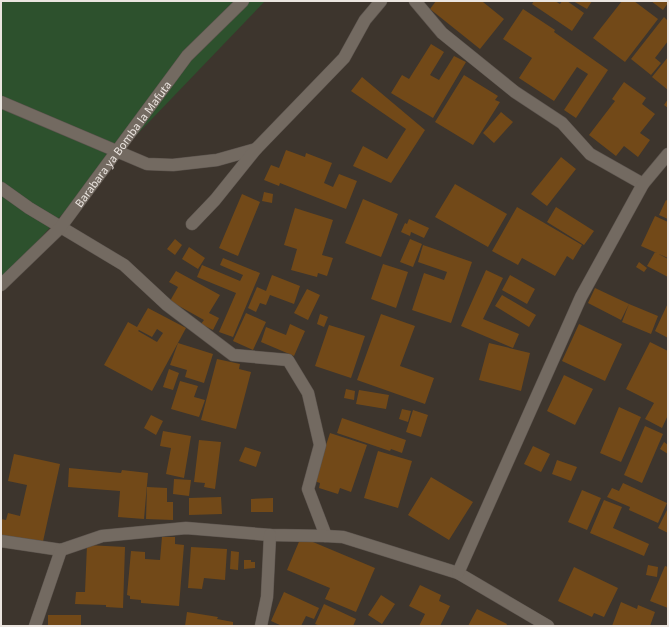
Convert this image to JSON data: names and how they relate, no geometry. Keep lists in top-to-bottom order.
{
  "streets": {
    "street": ["Barabara ya Bomba la Mafuta"]
  }
}
